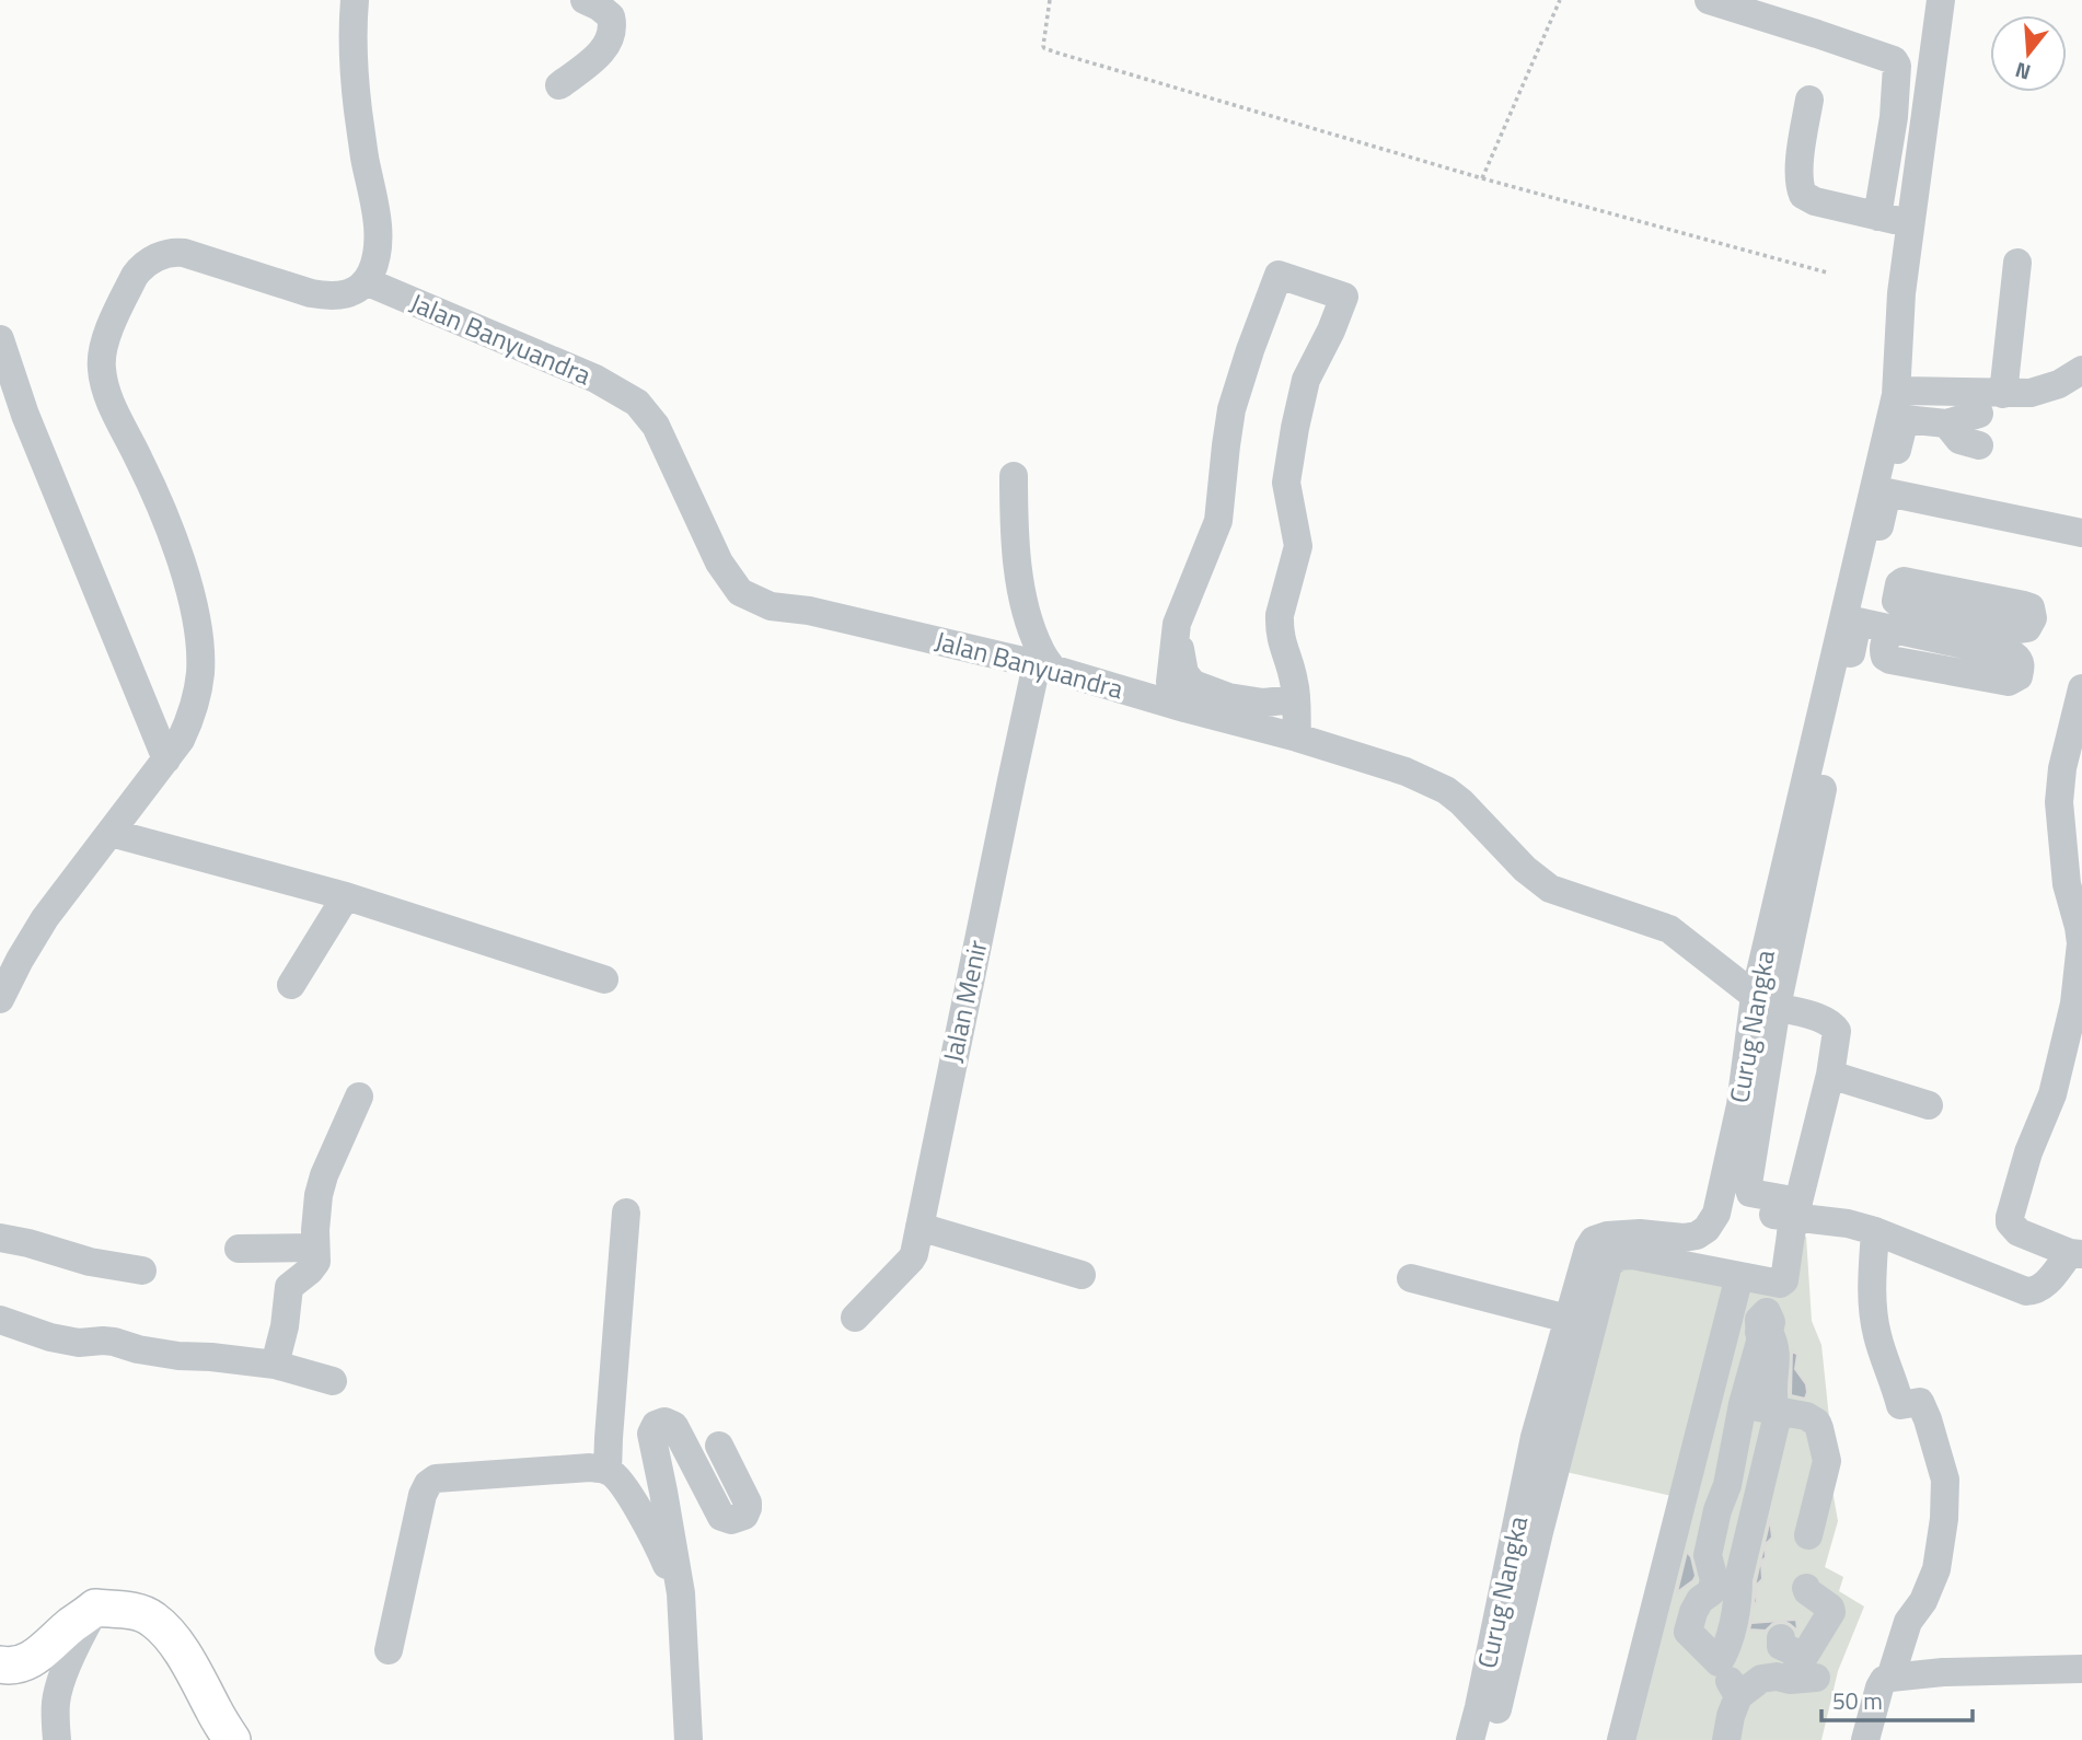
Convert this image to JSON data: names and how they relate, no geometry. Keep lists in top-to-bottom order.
{
  "streets": {
    "street": ["Jalan Banyuandra", "Jalan Menir", "Curug Nangka"]
  },
  "crossings": [
    ["Jalan Banyuandra", "Jalan Menir"],
    ["Jalan Banyuandra", "Curug Nangka"]
  ],
  "scale_bar": "50 m",
  "north": "bottom"
}
